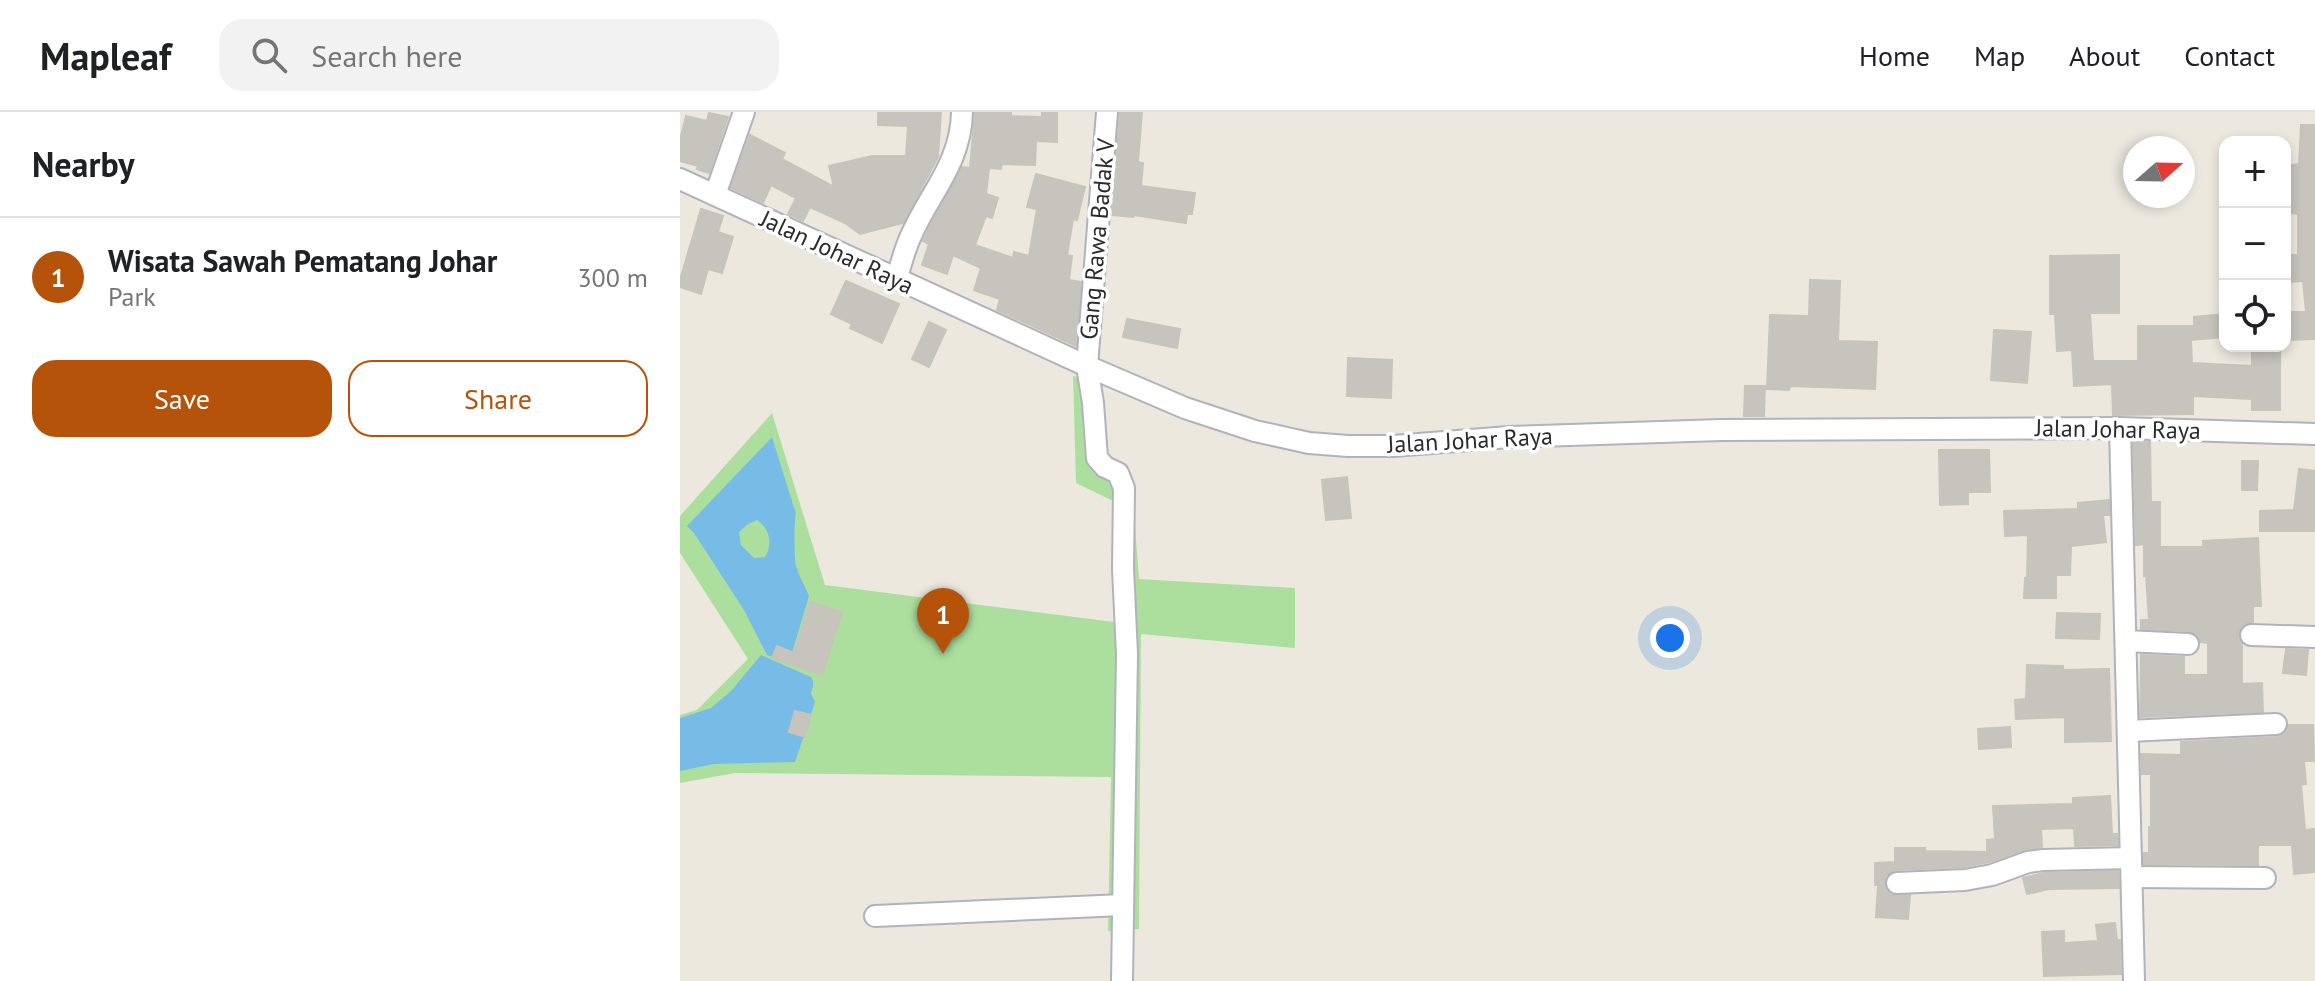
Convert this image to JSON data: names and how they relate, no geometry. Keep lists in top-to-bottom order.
{
  "streets": {
    "street": ["Gang Rawa Badak V", "Jalan Johar Raya"]
  },
  "crossings": [
    ["Gang Rawa Badak V", "Jalan Johar Raya"]
  ],
  "north": "right",
  "page": {
    "header": "Mapleaf",
    "search": "Search here",
    "nav": [
      "Home",
      "Map",
      "About",
      "Contact"
    ],
    "heading": "Nearby",
    "map_buttons": ["+", "−"],
    "list": [
      {
        "mark": "1",
        "name": "Wisata Sawah Pematang Johar",
        "note": "Park",
        "value": "300 m"
      }
    ],
    "buttons": ["Save", "Share"],
    "pins": "1"
  }
}
